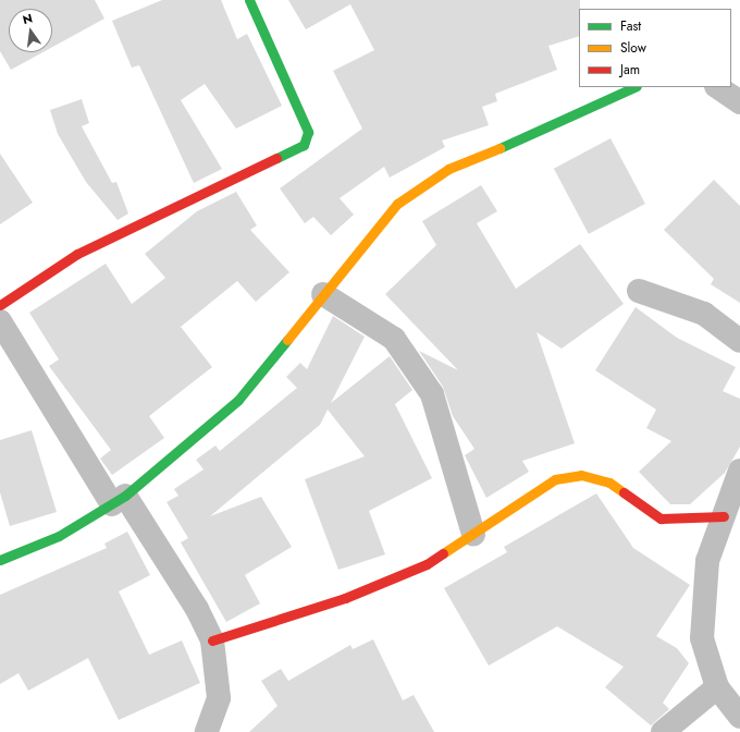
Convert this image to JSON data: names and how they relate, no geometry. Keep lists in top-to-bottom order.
{
  "legend": ["Fast", "Slow", "Jam"],
  "north": "top"
}
